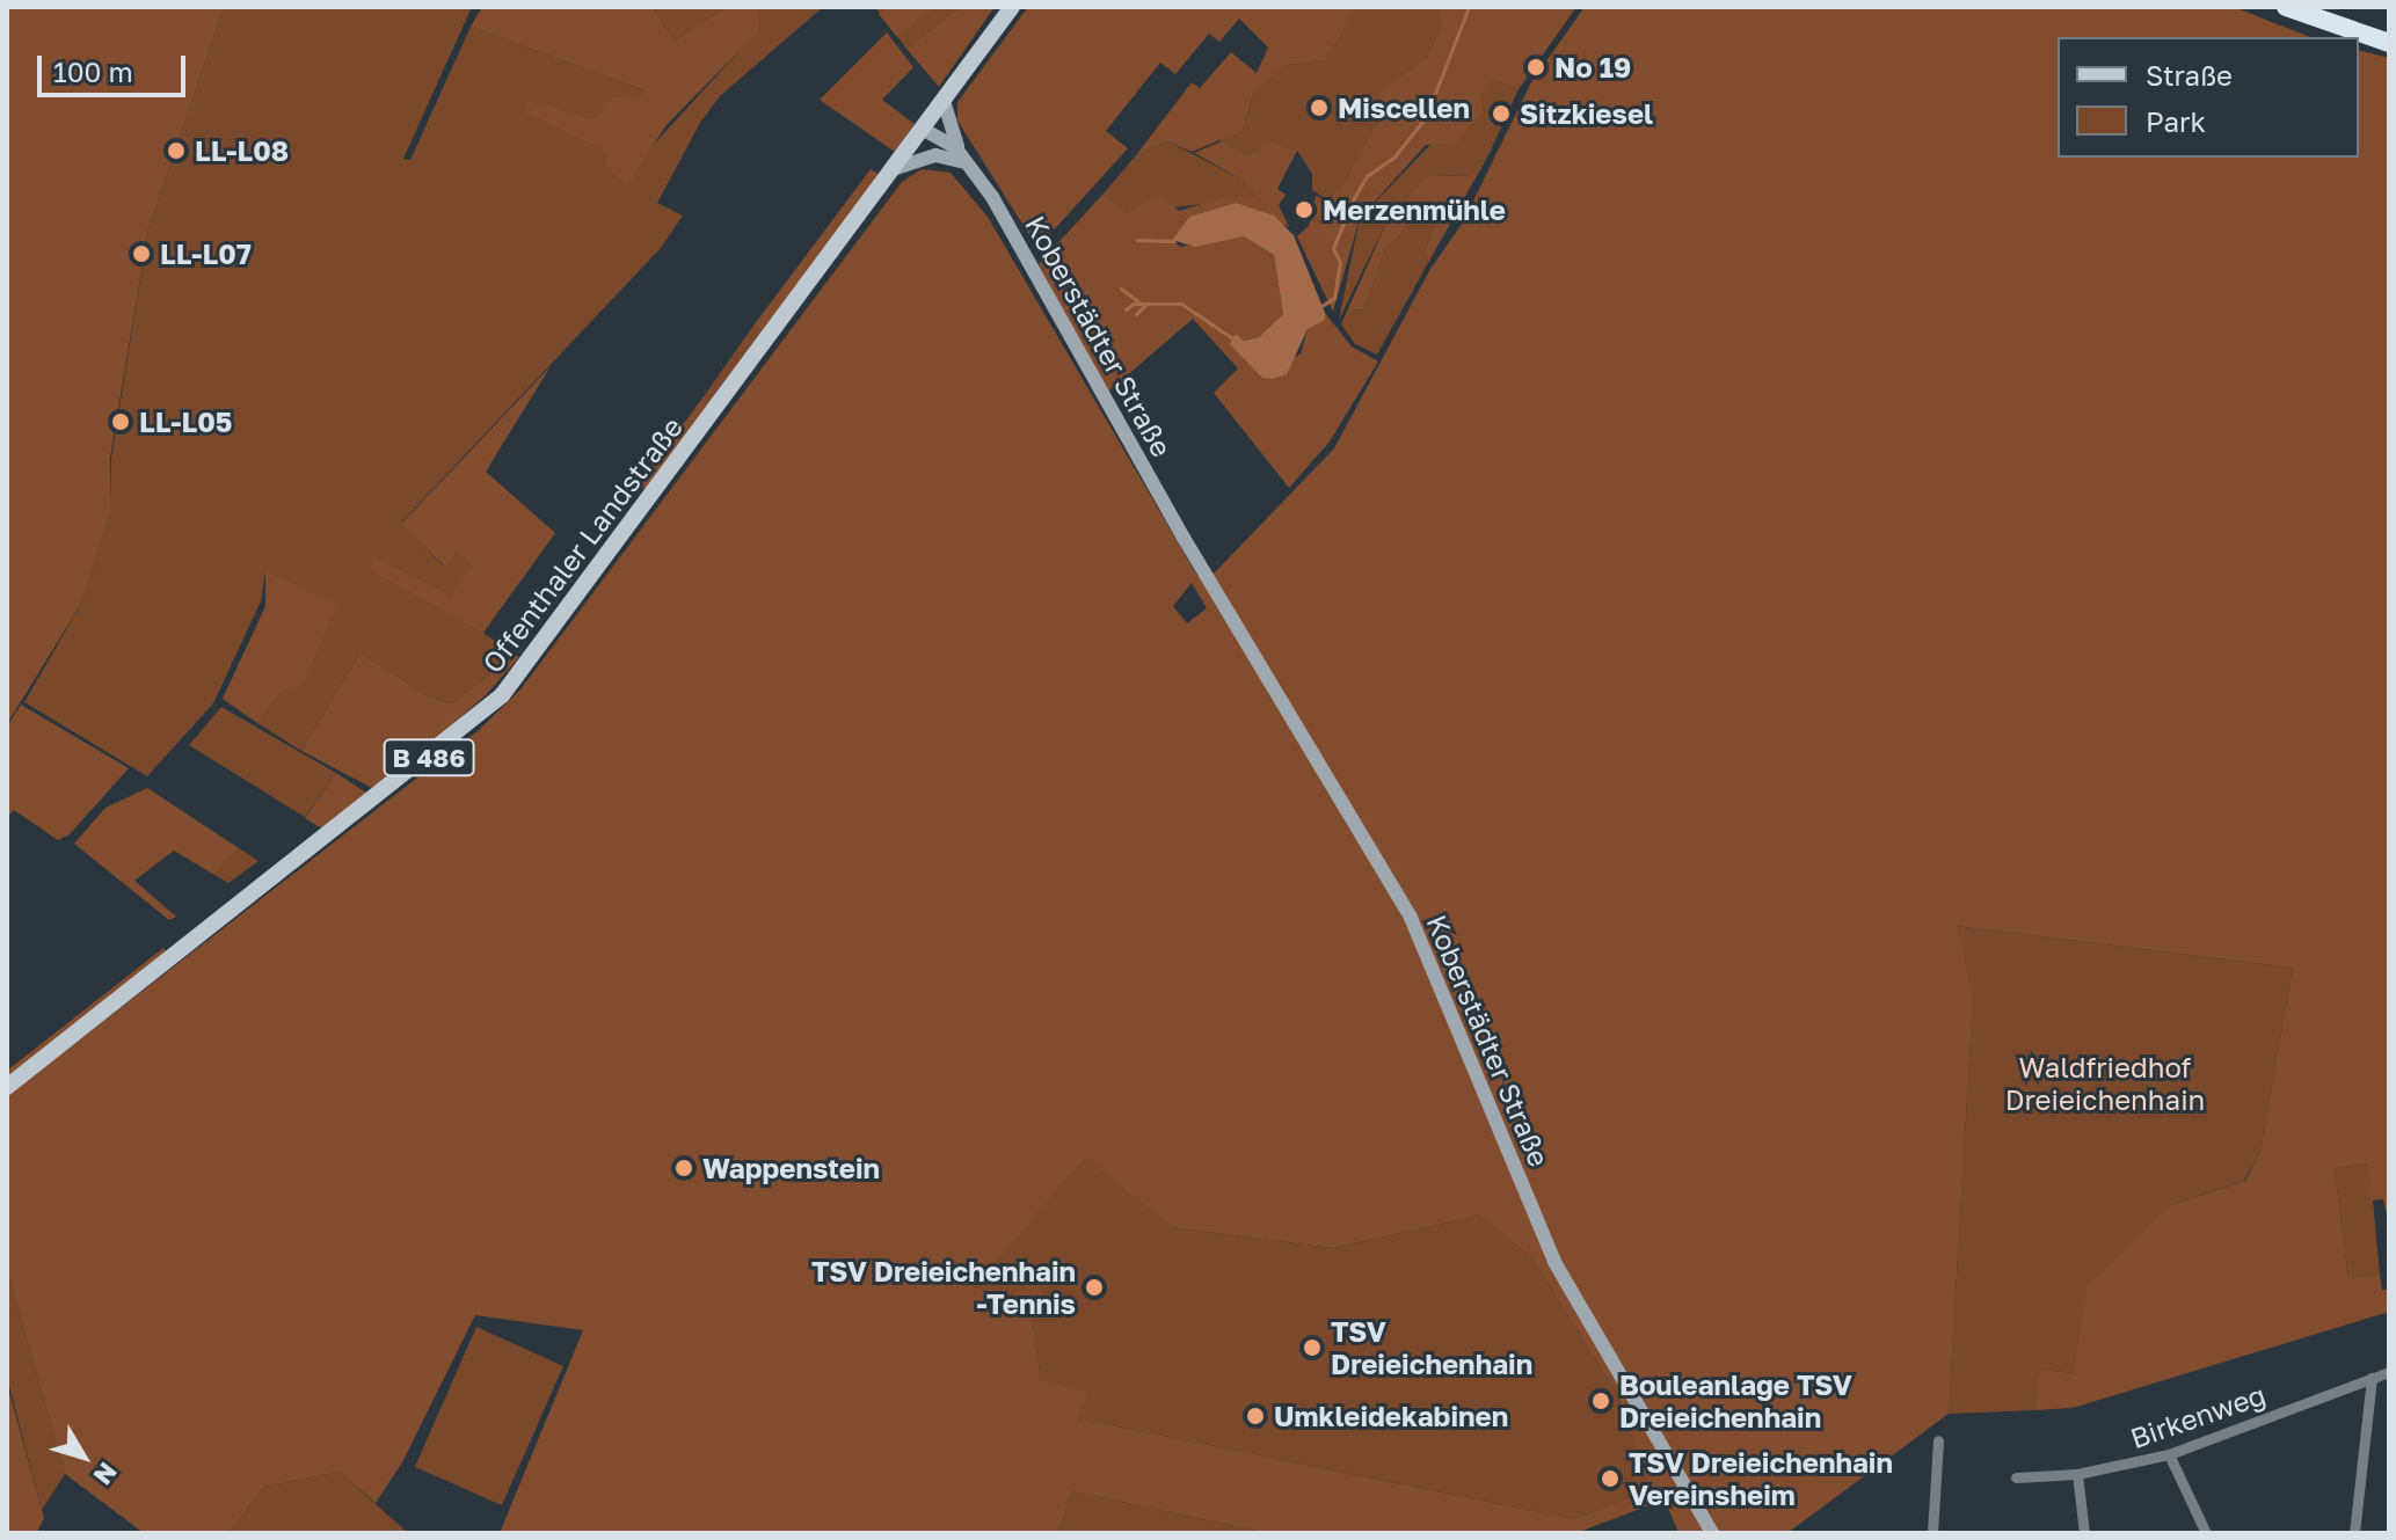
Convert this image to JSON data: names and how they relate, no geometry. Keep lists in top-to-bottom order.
{
  "streets": {
    "main road": ["Offenthaler Landstraße", "B 486"],
    "street": ["Koberstädter Straße", "Birkenweg"]
  },
  "parks": ["Waldfriedhof Dreieichenhain"],
  "places": [
    "No 19",
    "Miscellen",
    "Sitzkiesel",
    "LL-L08",
    "Merzenmühle",
    "LL-L07",
    "LL-L05",
    "Wappenstein",
    "TSV Dreieichenhain -Tennis",
    "TSV Dreieichenhain",
    "Bouleanlage TSV Dreieichenhain",
    "Umkleidekabinen",
    "TSV Dreieichenhain Vereinsheim"
  ],
  "legend": ["Straße", "Park"],
  "scale_bar": "100 m",
  "north": "bottom right"
}
